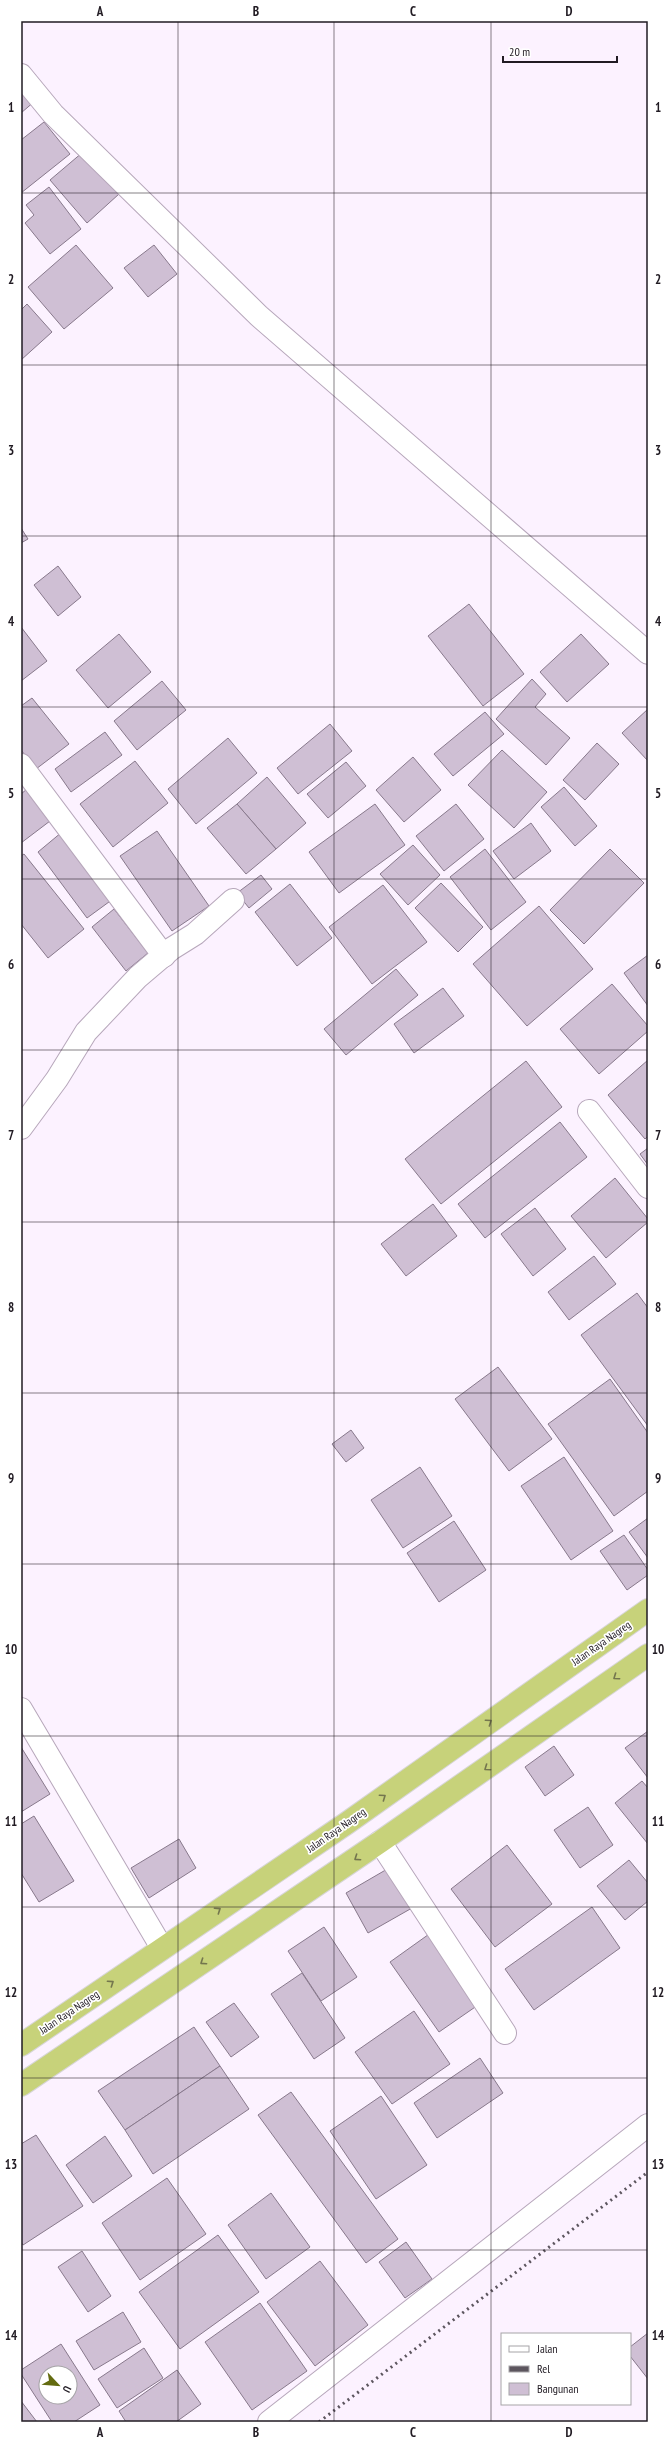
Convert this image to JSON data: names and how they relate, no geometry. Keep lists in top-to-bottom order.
{
  "streets": {
    "highway": ["Jalan Raya Nagreg"]
  },
  "legend": ["Jalan", "Rel", "Bangunan"],
  "scale_bar": "20 m",
  "north": "bottom right",
  "grid": {
    "columns": [
      "A",
      "B",
      "C",
      "D"
    ],
    "rows": [
      "1",
      "2",
      "3",
      "4",
      "5",
      "6",
      "7",
      "8",
      "9",
      "10",
      "11",
      "12",
      "13",
      "14"
    ]
  }
}
